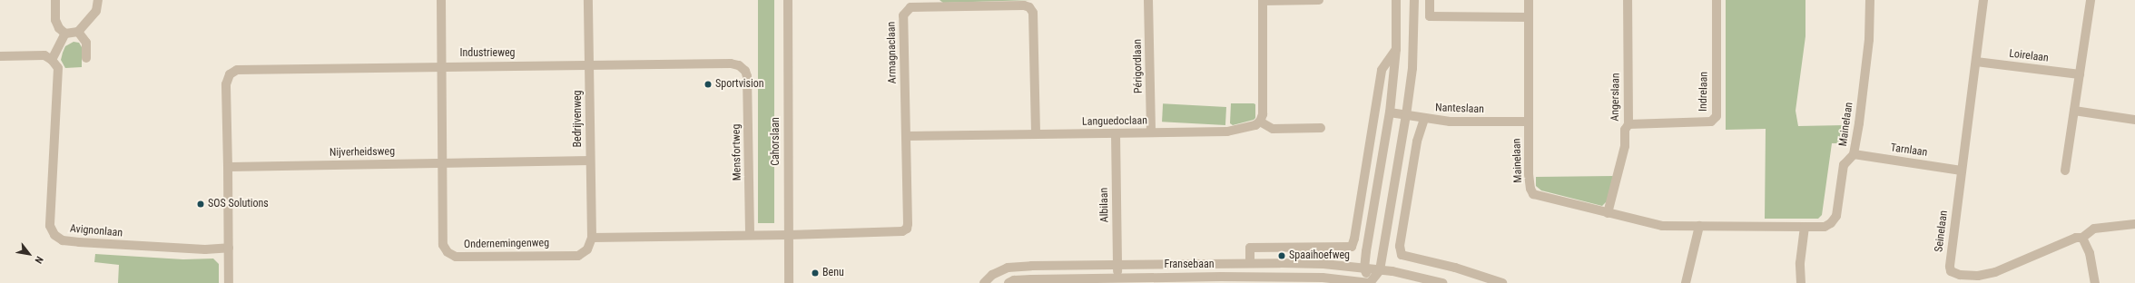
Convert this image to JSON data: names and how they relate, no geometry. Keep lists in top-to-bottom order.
{
  "streets": {
    "street": [
      "Armagnaclaan",
      "Industrieweg",
      "Loirelaan",
      "Périgordlaan",
      "Indrelaan",
      "Angerslaan",
      "Nanteslaan",
      "Bedrijvenweg",
      "Languedoclaan",
      "Mainelaan",
      "Cahorslaan",
      "Tarnlaan",
      "Nijverheidsweg",
      "Mensfortweg",
      "Albilaan",
      "Avignonlaan",
      "Seinelaan",
      "Ondernemingenweg",
      "Fransebaan"
    ]
  },
  "crossings": [
    ["Armagnaclaan", "Languedoclaan"],
    ["Armagnaclaan", "Cahorslaan"],
    ["Industrieweg", "Bedrijvenweg"],
    ["Industrieweg", "Nijverheidsweg"],
    ["Industrieweg", "Mensfortweg"],
    ["Industrieweg", "Ondernemingenweg"],
    ["Loirelaan", "Seinelaan"],
    ["Périgordlaan", "Languedoclaan"],
    ["Indrelaan", "Angerslaan"],
    ["Angerslaan", "Mainelaan"],
    ["Nanteslaan", "Mainelaan"],
    ["Bedrijvenweg", "Nijverheidsweg"],
    ["Bedrijvenweg", "Ondernemingenweg"],
    ["Languedoclaan", "Albilaan"],
    ["Mainelaan", "Tarnlaan"],
    ["Tarnlaan", "Seinelaan"],
    ["Nijverheidsweg", "Ondernemingenweg"],
    ["Albilaan", "Fransebaan"]
  ],
  "places": [
    "Sportvision",
    "SOS Solutions",
    "Spaaihoefweg",
    "Benu"
  ],
  "north": "bottom right"
}
